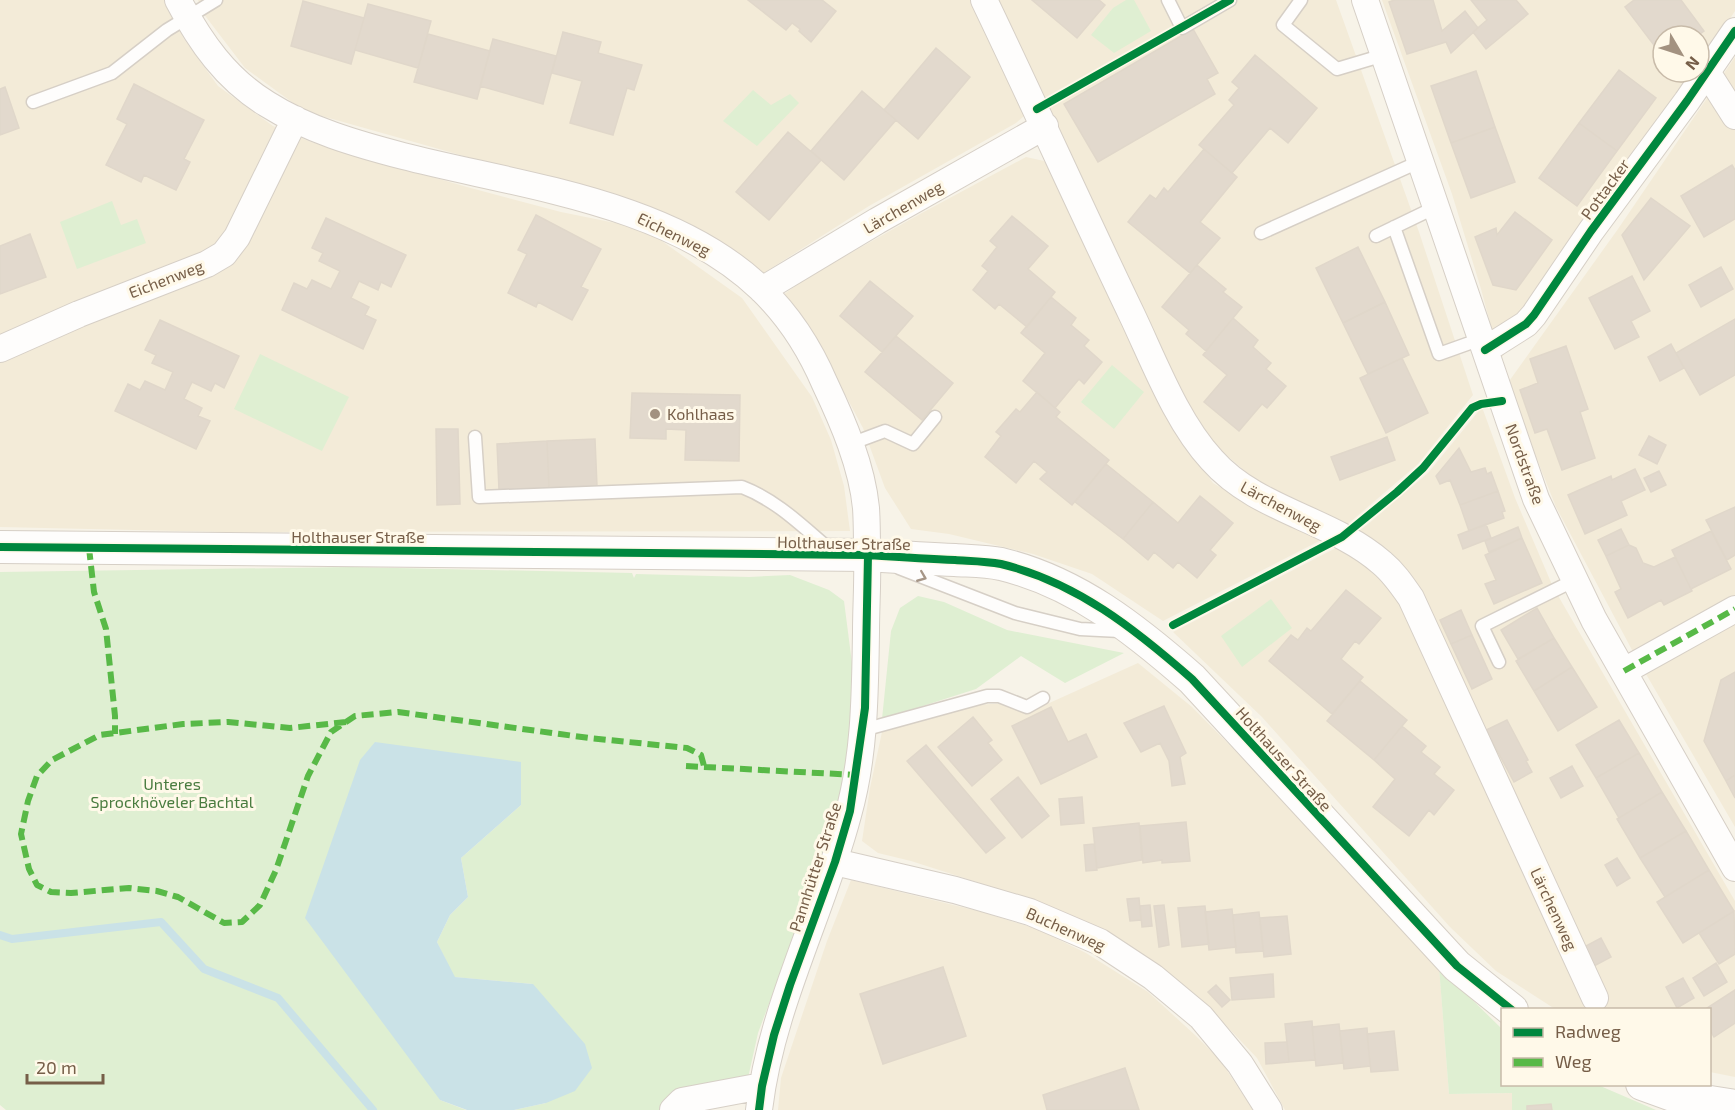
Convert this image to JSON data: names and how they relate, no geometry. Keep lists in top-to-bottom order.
{
  "streets": {
    "street": [
      "Pottacker",
      "Lärchenweg",
      "Eichenweg",
      "Nordstraße",
      "Holthauser Straße",
      "Pannhütter Straße",
      "Buchenweg"
    ]
  },
  "crossings": [
    ["Pottacker", "Nordstraße"],
    ["Lärchenweg", "Eichenweg"],
    ["Eichenweg", "Holthauser Straße"],
    ["Eichenweg", "Pannhütter Straße"],
    ["Holthauser Straße", "Pannhütter Straße"],
    ["Pannhütter Straße", "Buchenweg"]
  ],
  "parks": ["Unteres Sprockhöveler Bachtal"],
  "places": ["Kohlhaas"],
  "legend": ["Radweg", "Weg"],
  "scale_bar": "20 m",
  "north": "bottom right"
}
